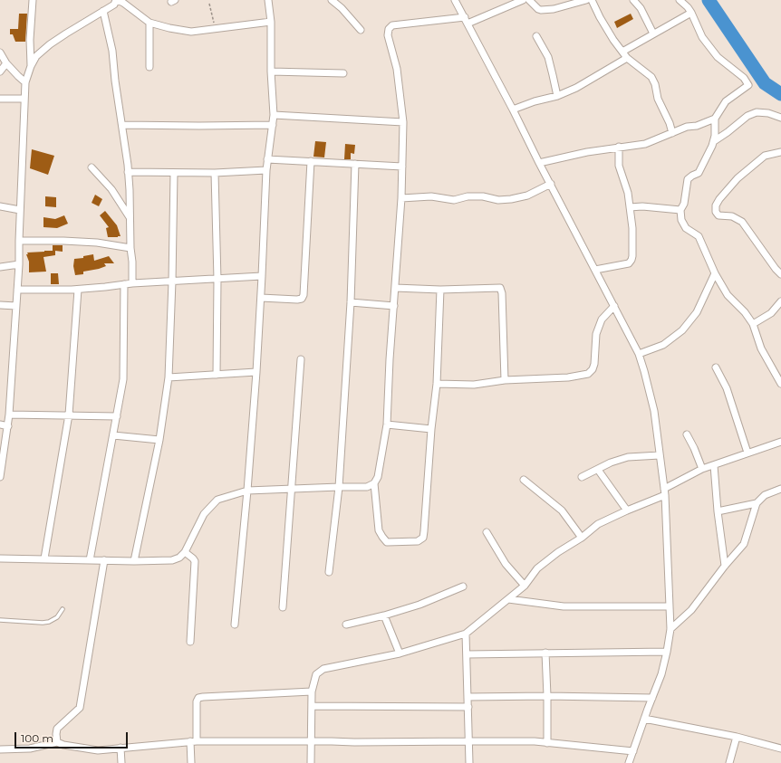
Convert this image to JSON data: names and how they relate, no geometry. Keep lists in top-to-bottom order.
{
  "scale_bar": "100 m"
}
